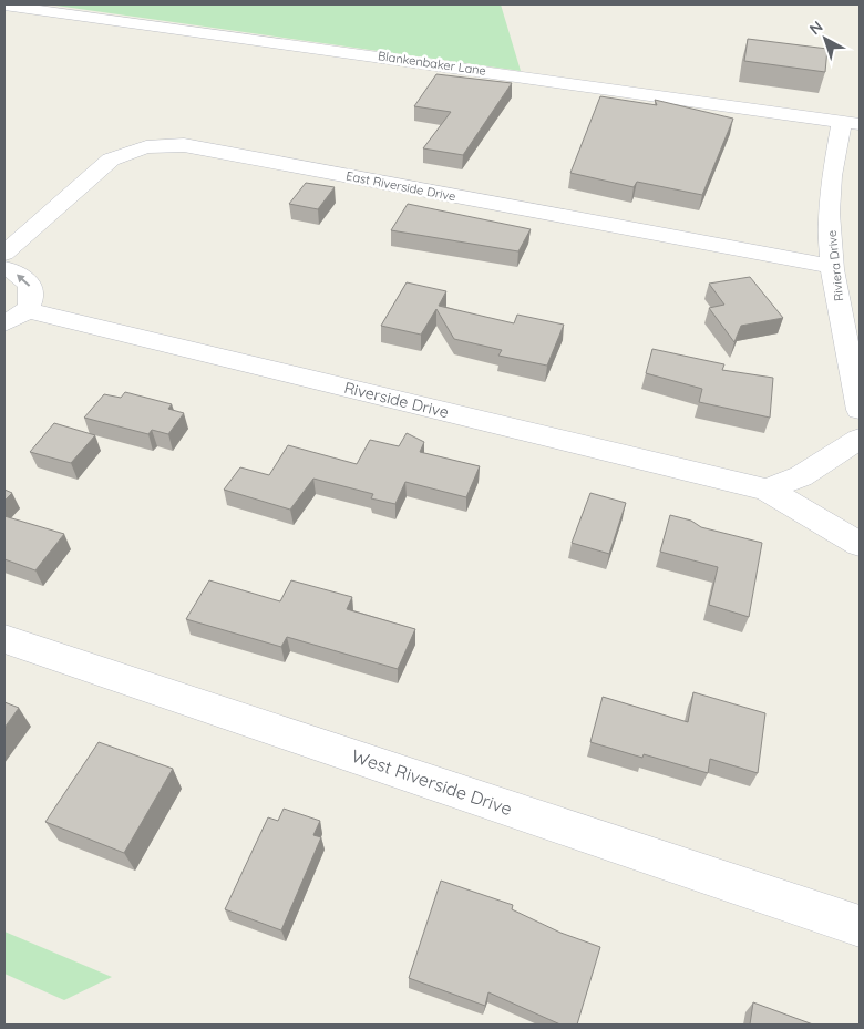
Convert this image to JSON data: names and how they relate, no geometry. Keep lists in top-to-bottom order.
{
  "streets": {
    "street": [
      "Blankenbaker Lane",
      "East Riverside Drive",
      "Riviera Drive",
      "Riverside Drive",
      "West Riverside Drive"
    ]
  },
  "crossings": [
    ["Blankenbaker Lane", "Riviera Drive"],
    ["East Riverside Drive", "Riviera Drive"]
  ],
  "north": "top left"
}
